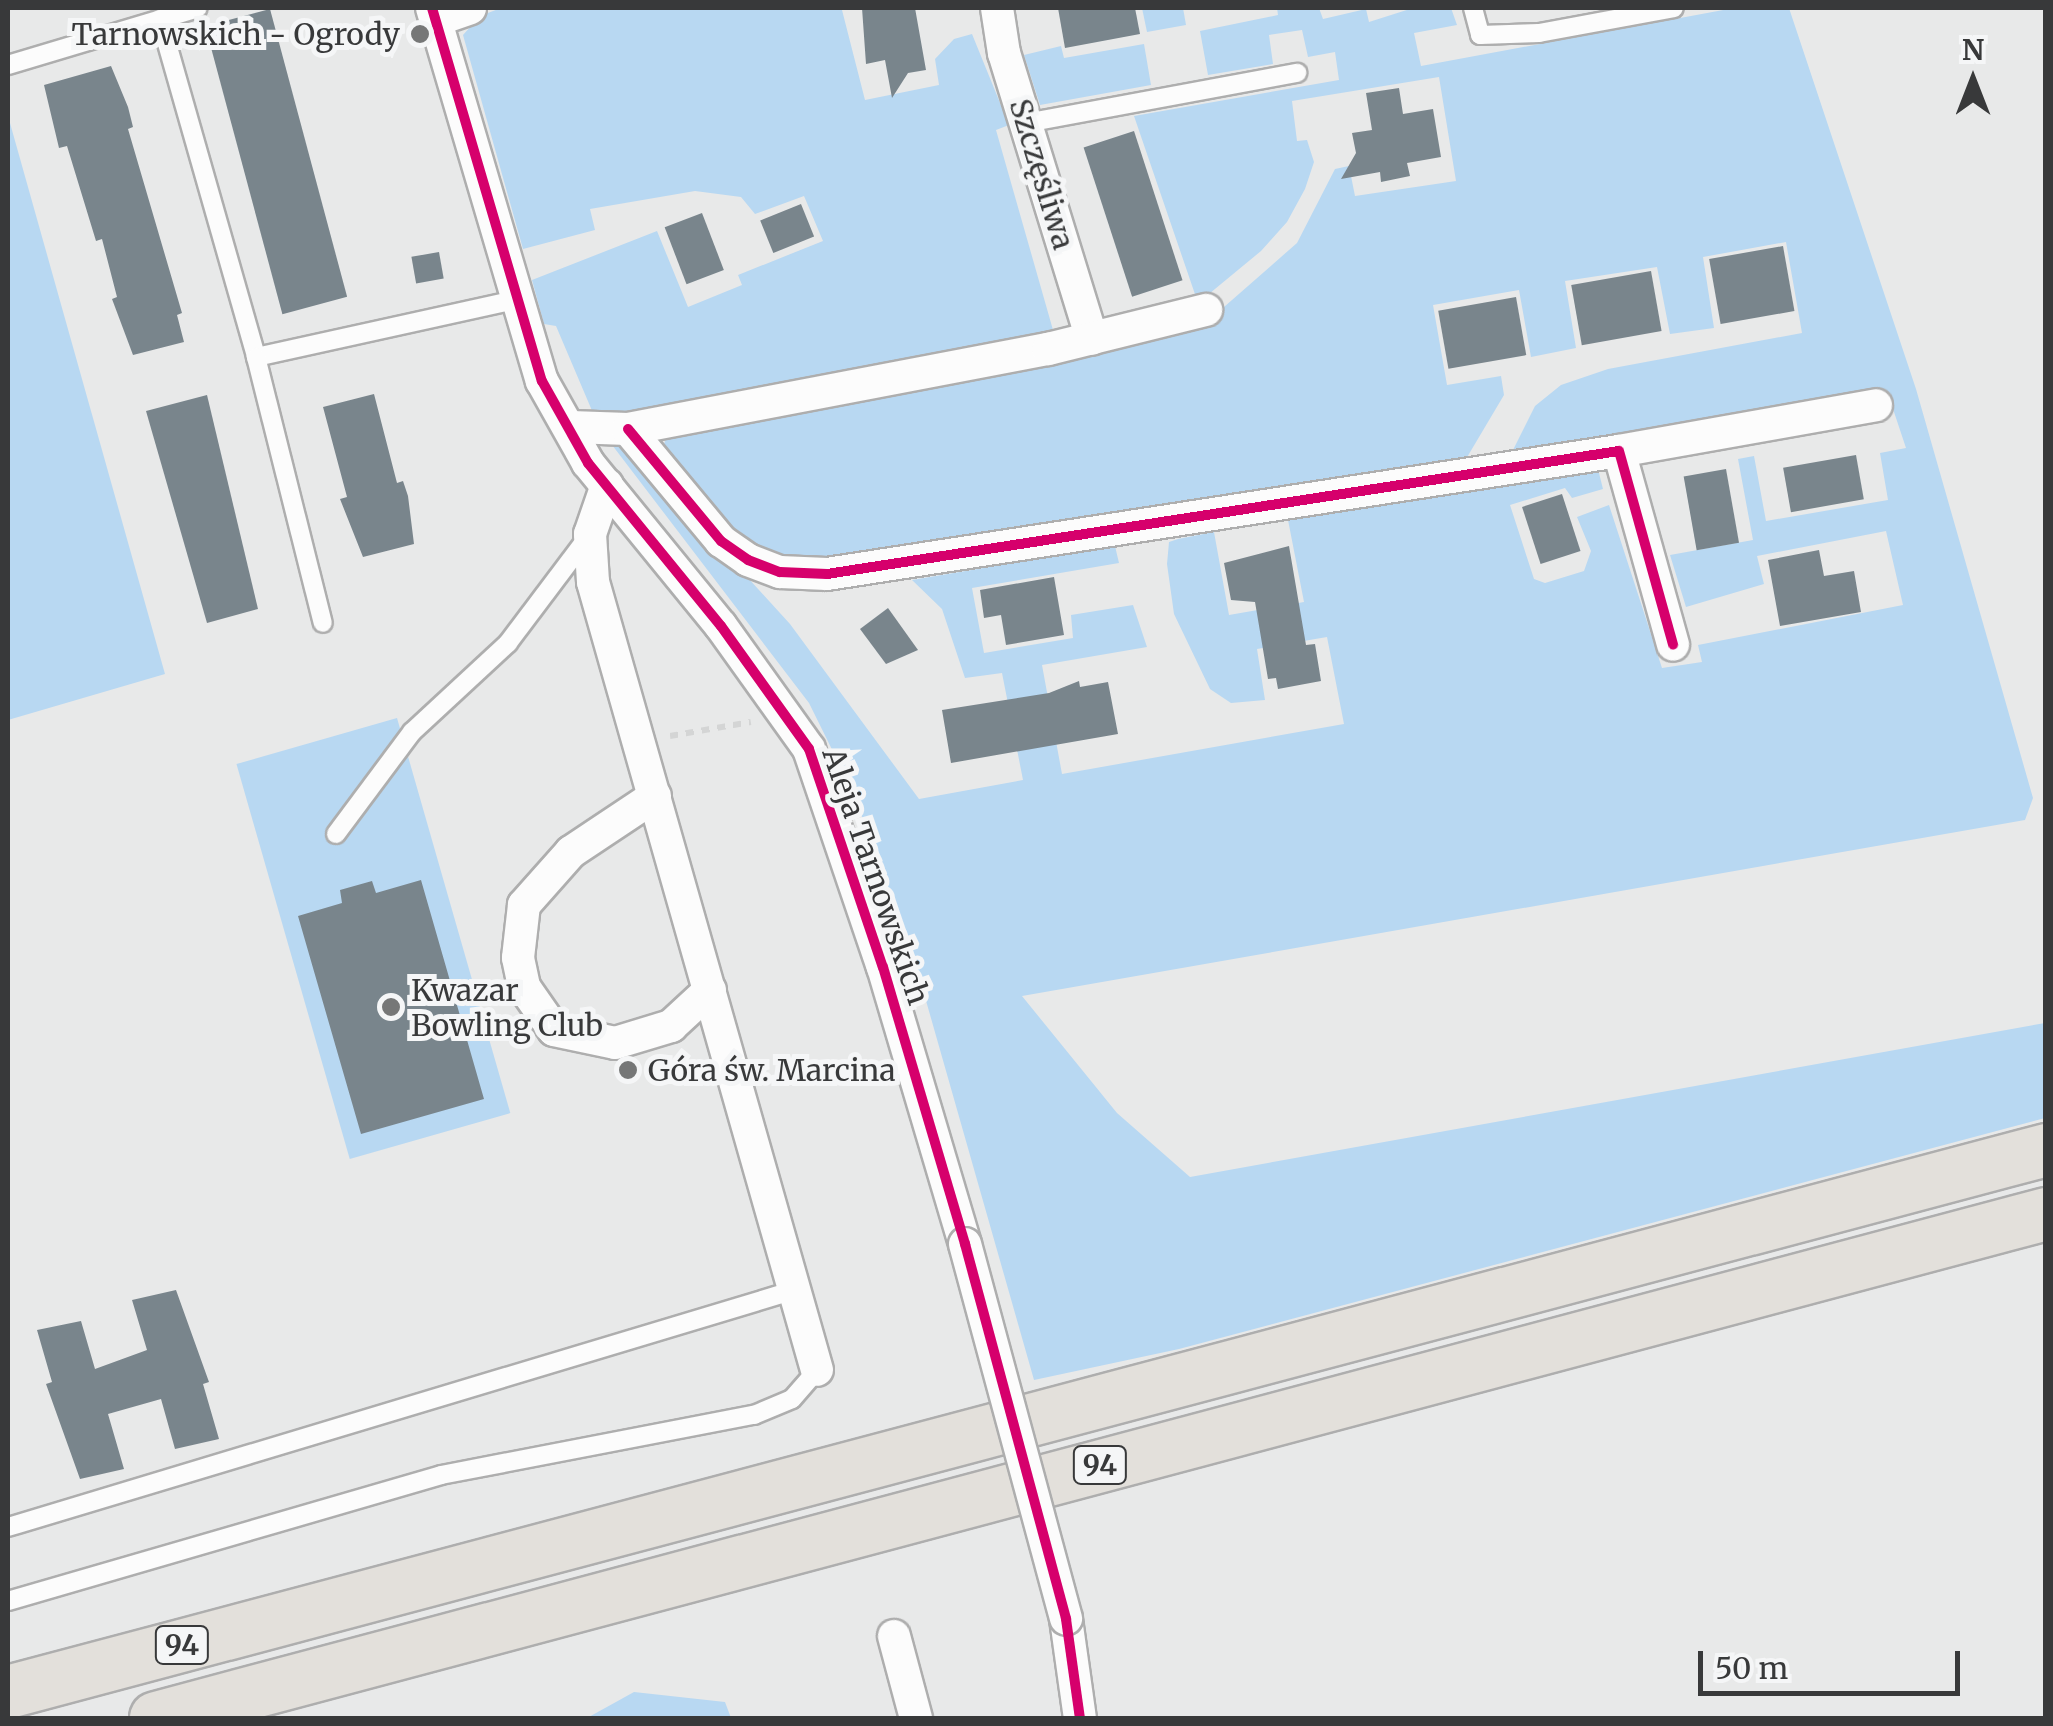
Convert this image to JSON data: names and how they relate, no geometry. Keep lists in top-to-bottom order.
{
  "streets": {
    "main road": ["94"],
    "street": ["Szczęśliwa", "Aleja Tarnowskich"]
  },
  "places": ["Tarnowskich - Ogrody", "Kwazar Bowling Club", "Góra św. Marcina"],
  "scale_bar": "50 m",
  "north": "top"
}
